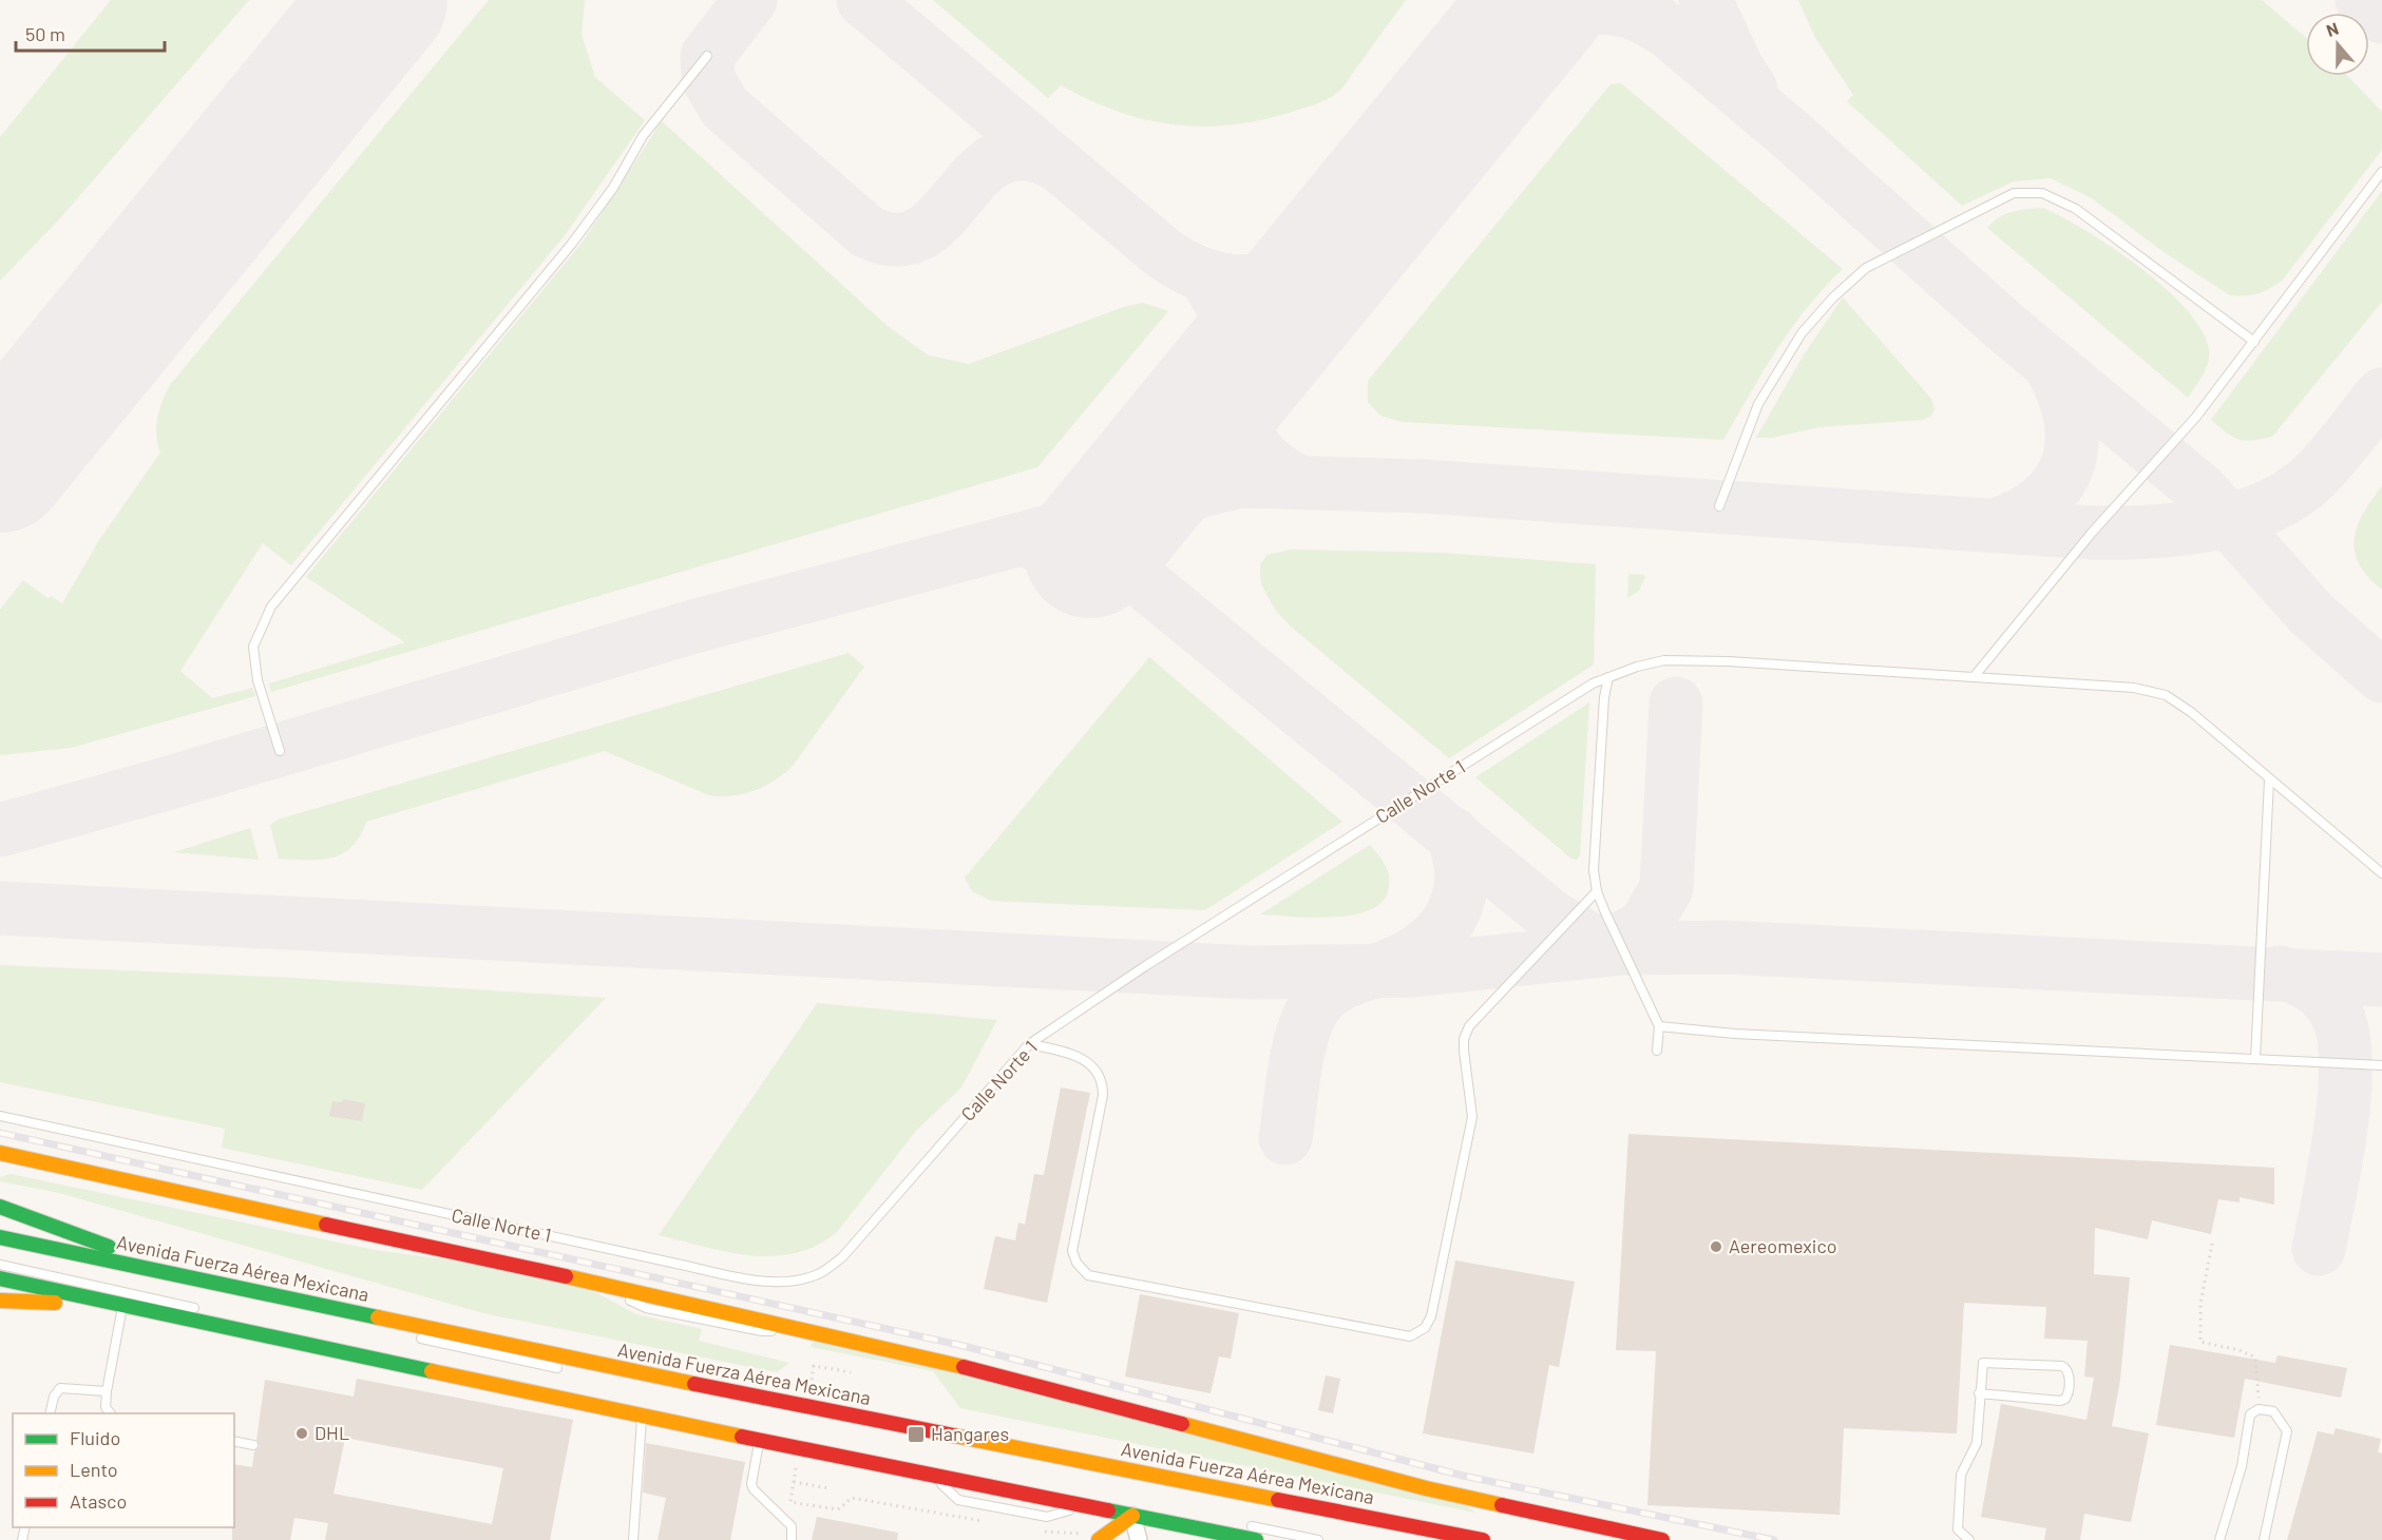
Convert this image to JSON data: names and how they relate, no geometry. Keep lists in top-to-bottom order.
{
  "streets": {
    "main road": ["Avenida Fuerza Aérea Mexicana"],
    "lane": ["Calle Norte 1"]
  },
  "places": {
    "other": ["Aereomexico", "DHL"],
    "transit": ["Hangares"]
  },
  "legend": ["Fluido", "Lento", "Atasco"],
  "scale_bar": "50 m",
  "north": "top"
}
